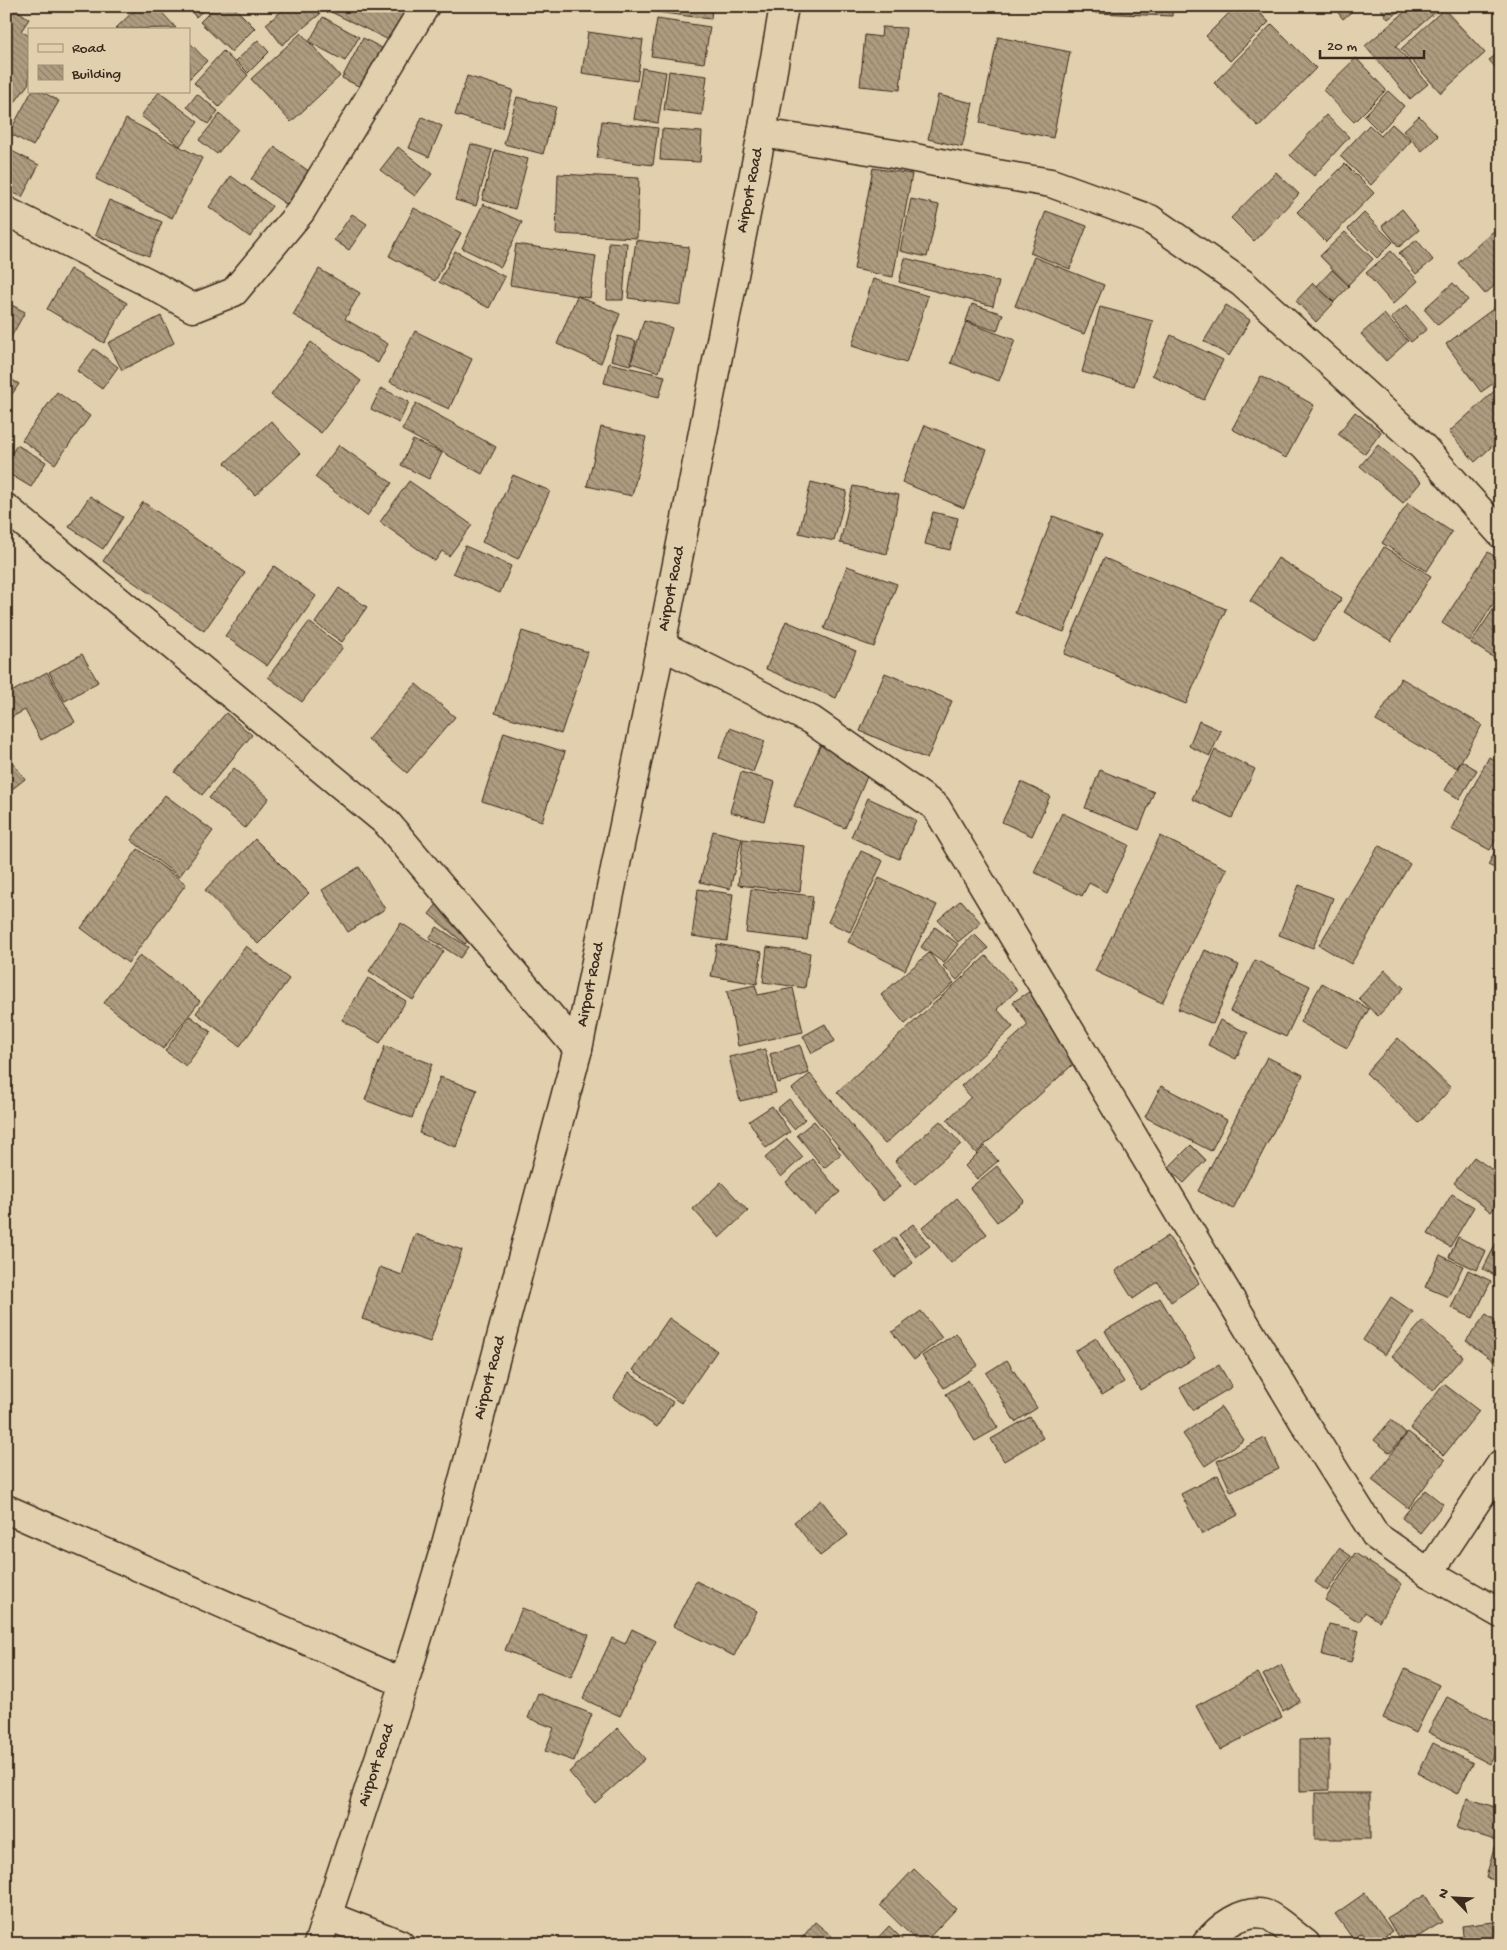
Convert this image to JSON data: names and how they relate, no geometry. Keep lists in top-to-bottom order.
{
  "streets": {
    "street": ["Airport Road"]
  },
  "legend": ["Road", "Building"],
  "scale_bar": "20 m",
  "north": "top left"
}
